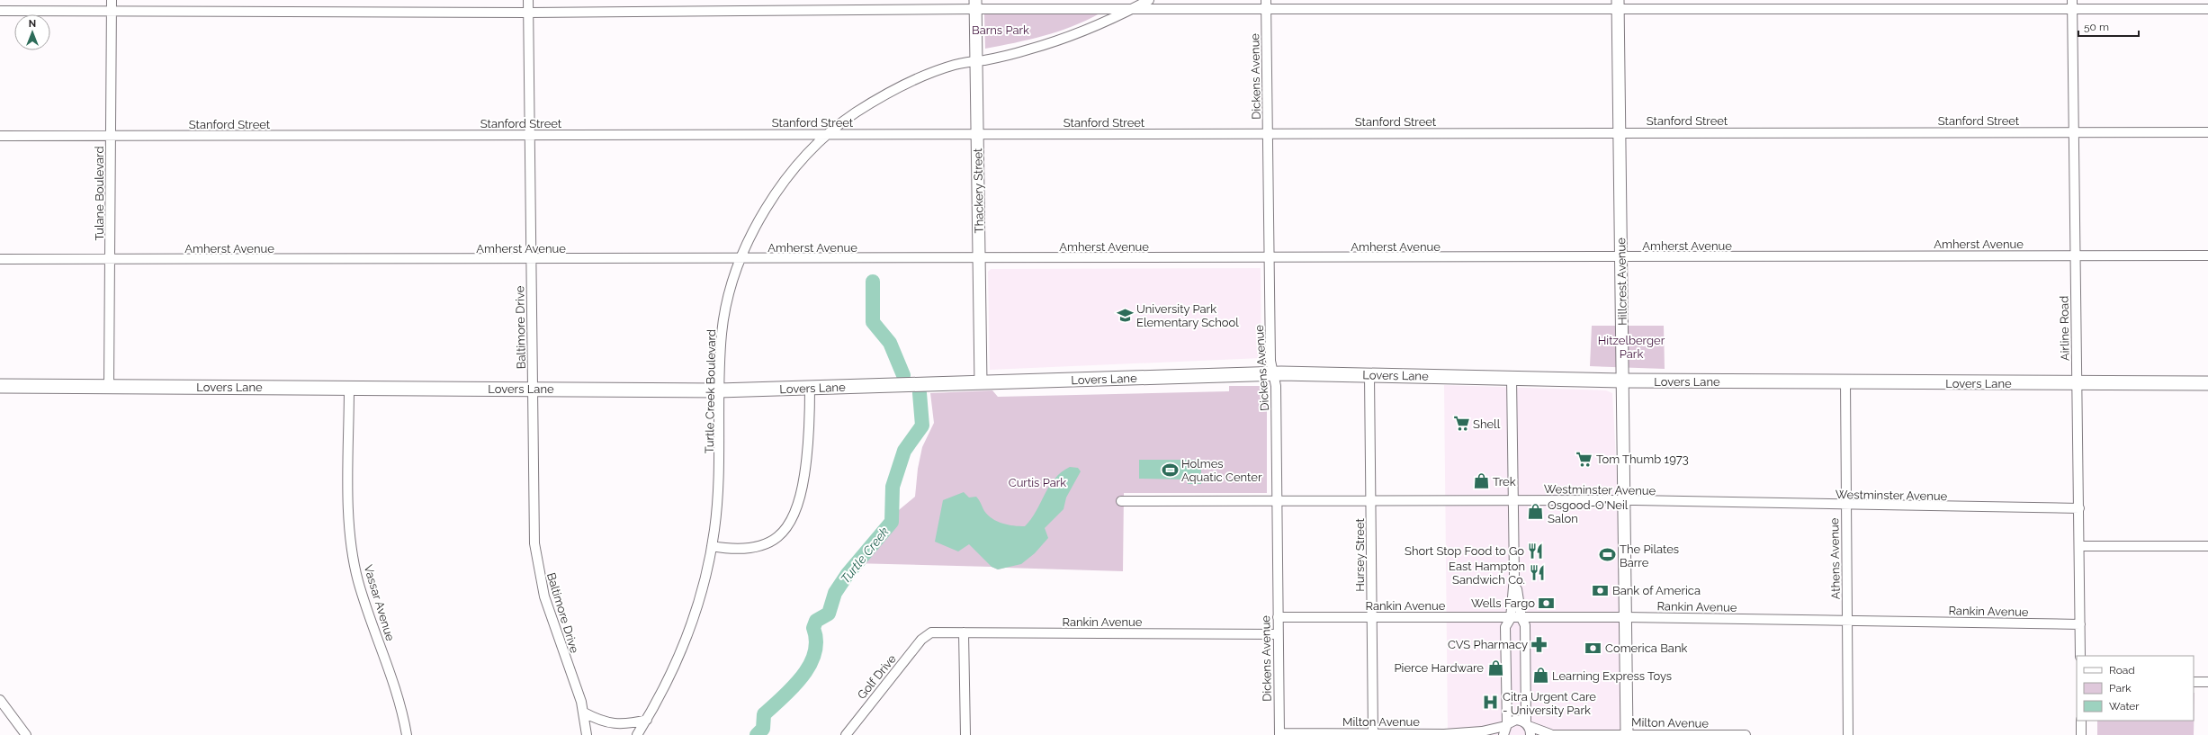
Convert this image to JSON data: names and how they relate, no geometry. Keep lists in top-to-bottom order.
{
  "streets": {
    "main road": ["Lovers Lane"],
    "street": [
      "Dickens Avenue",
      "Stanford Street",
      "Thackery Street",
      "Tulane Boulevard",
      "Amherst Avenue",
      "Hillcrest Avenue",
      "Baltimore Drive",
      "Airline Road",
      "Turtle Creek Boulevard",
      "Westminster Avenue",
      "Hursey Street",
      "Athens Avenue",
      "Vassar Avenue",
      "Rankin Avenue",
      "Golf Drive",
      "Milton Avenue"
    ]
  },
  "crossings": [
    ["Dickens Avenue", "Stanford Street"],
    ["Dickens Avenue", "Amherst Avenue"],
    ["Dickens Avenue", "Lovers Lane"],
    ["Dickens Avenue", "Westminster Avenue"],
    ["Dickens Avenue", "Rankin Avenue"],
    ["Dickens Avenue", "Milton Avenue"],
    ["Stanford Street", "Thackery Street"],
    ["Stanford Street", "Tulane Boulevard"],
    ["Stanford Street", "Hillcrest Avenue"],
    ["Stanford Street", "Baltimore Drive"],
    ["Stanford Street", "Airline Road"],
    ["Stanford Street", "Turtle Creek Boulevard"],
    ["Thackery Street", "Amherst Avenue"],
    ["Thackery Street", "Lovers Lane"],
    ["Thackery Street", "Turtle Creek Boulevard"],
    ["Tulane Boulevard", "Amherst Avenue"],
    ["Tulane Boulevard", "Lovers Lane"],
    ["Amherst Avenue", "Hillcrest Avenue"],
    ["Amherst Avenue", "Baltimore Drive"],
    ["Amherst Avenue", "Airline Road"],
    ["Amherst Avenue", "Turtle Creek Boulevard"],
    ["Hillcrest Avenue", "Lovers Lane"],
    ["Hillcrest Avenue", "Westminster Avenue"],
    ["Hillcrest Avenue", "Rankin Avenue"],
    ["Hillcrest Avenue", "Milton Avenue"],
    ["Baltimore Drive", "Lovers Lane"],
    ["Airline Road", "Lovers Lane"],
    ["Airline Road", "Westminster Avenue"],
    ["Airline Road", "Rankin Avenue"],
    ["Lovers Lane", "Turtle Creek Boulevard"],
    ["Lovers Lane", "Hursey Street"],
    ["Lovers Lane", "Athens Avenue"],
    ["Lovers Lane", "Vassar Avenue"],
    ["Westminster Avenue", "Hursey Street"],
    ["Westminster Avenue", "Athens Avenue"],
    ["Hursey Street", "Rankin Avenue"],
    ["Hursey Street", "Milton Avenue"],
    ["Athens Avenue", "Rankin Avenue"],
    ["Rankin Avenue", "Golf Drive"]
  ],
  "water": ["Turtle Creek"],
  "parks": ["Barns Park", "Hitzelberger Park", "Curtis Park"],
  "places": {
    "school or university": ["University Park Elementary School"],
    "supermarket": ["Shell", "Tom Thumb 1973"],
    "sports": ["Holmes Aquatic Center", "The Pilates Barre"],
    "shop": [
      "Trek",
      "Osgood-O'Neil Salon",
      "Pierce Hardware",
      "Learning Express Toys"
    ],
    "restaurant": ["Short Stop Food to Go", "East Hampton Sandwich Co."],
    "bank": ["Bank of America", "Wells Fargo", "Comerica Bank"],
    "pharmacy": ["CVS Pharmacy"],
    "hospital": ["Citra Urgent Care - University Park"]
  },
  "legend": ["Road", "Park", "Water"],
  "scale_bar": "50 m",
  "north": "top"
}
